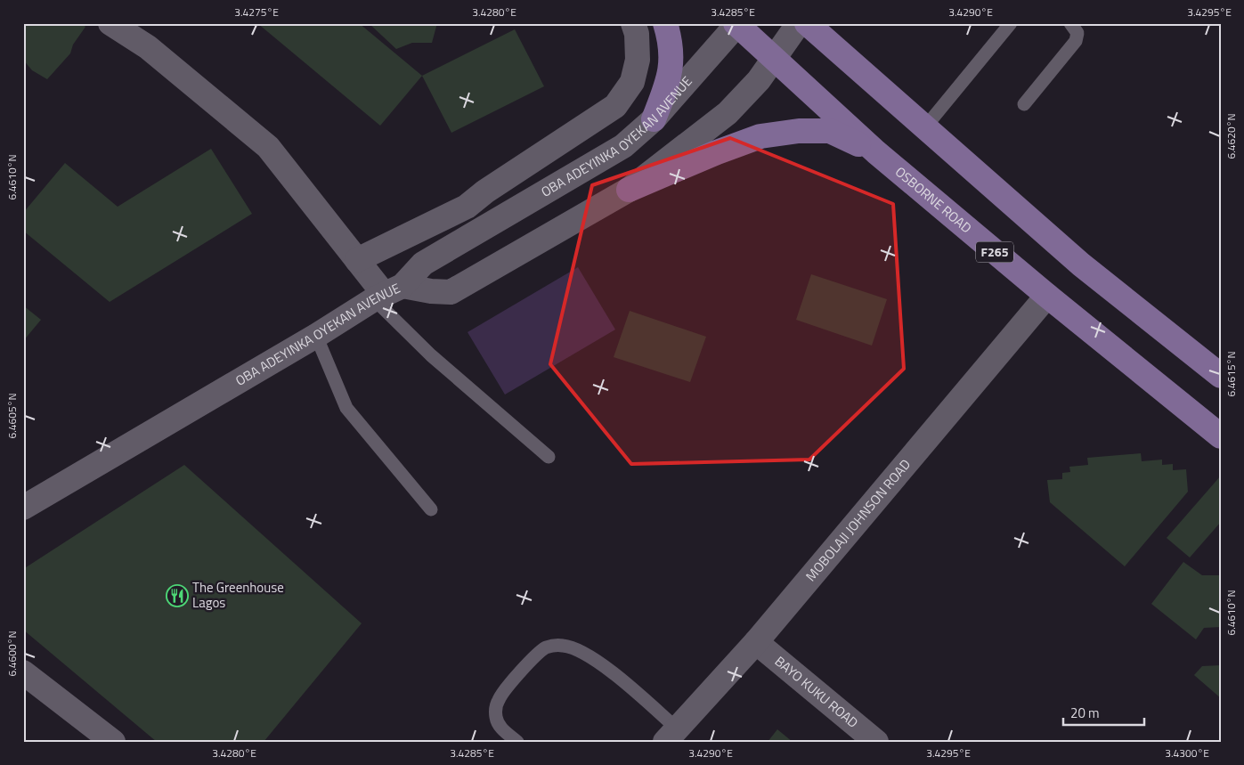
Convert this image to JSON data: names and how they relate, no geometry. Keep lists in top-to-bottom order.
{
  "streets": {
    "main road": [
      "OBA ADEYINKA OYEKAN AVENUE",
      "OSBORNE ROAD",
      "F265",
      "MOBOLAJI JOHNSON ROAD",
      "BAYO KUKU ROAD"
    ]
  },
  "crossings": [
    ["OBA ADEYINKA OYEKAN AVENUE", "OSBORNE ROAD"],
    ["OSBORNE ROAD", "MOBOLAJI JOHNSON ROAD"],
    ["MOBOLAJI JOHNSON ROAD", "BAYO KUKU ROAD"]
  ],
  "places": {
    "restaurant": ["The Greenhouse Lagos"]
  },
  "scale_bar": "20 m",
  "coordinates": [
    "3.4275°E",
    "3.4280°E",
    "3.4285°E",
    "3.4290°E",
    "3.4295°E",
    "6.4620°N",
    "6.4610°N",
    "6.4615°N",
    "6.4605°N",
    "6.4600°N",
    "3.4300°E"
  ]
}
